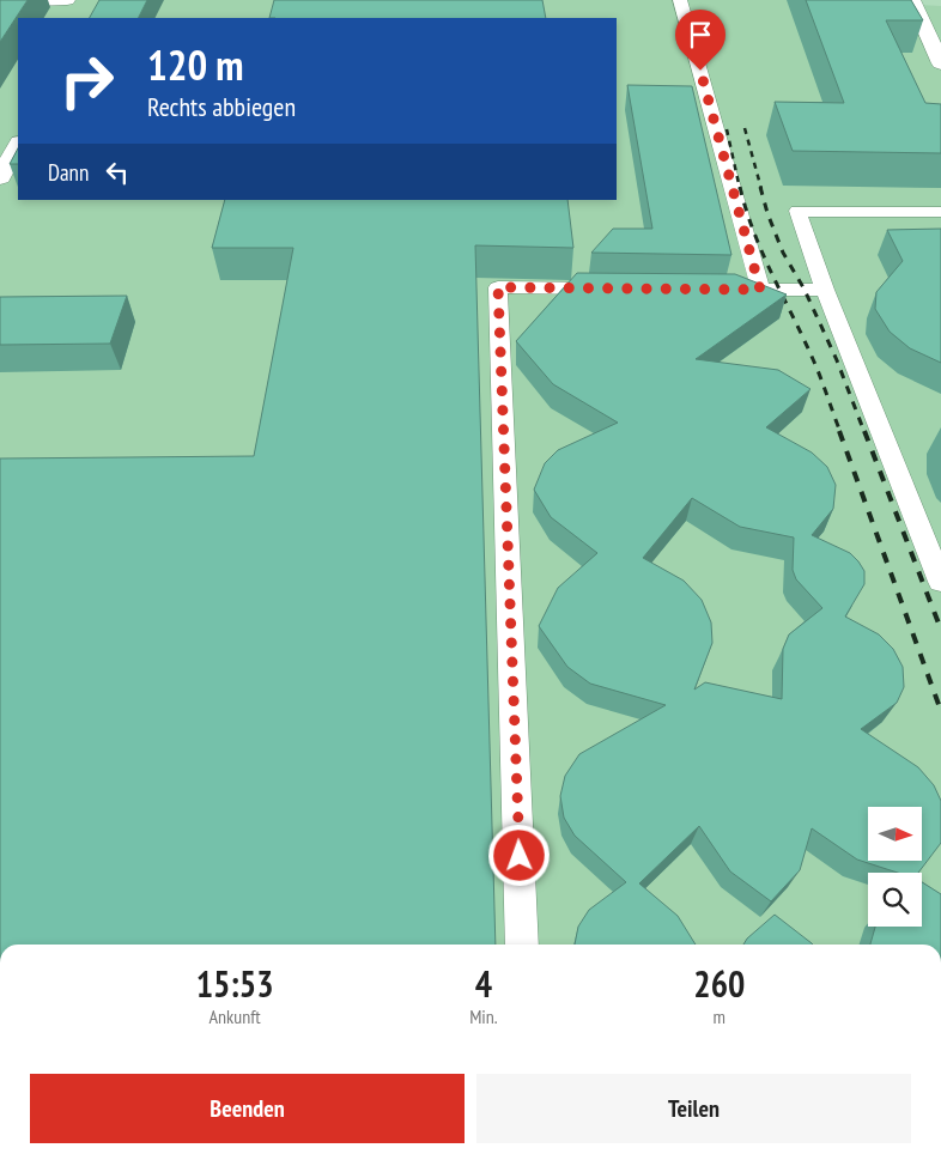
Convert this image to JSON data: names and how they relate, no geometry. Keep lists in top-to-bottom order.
{
  "north": "right",
  "page": {
    "turn": ["120 m", "Rechts abbiegen"],
    "then": "Dann",
    "eta": [
      "15:53",
      "Ankunft",
      "4",
      "Min.",
      "260",
      "m"
    ],
    "buttons": ["Beenden", "Teilen"]
  }
}
